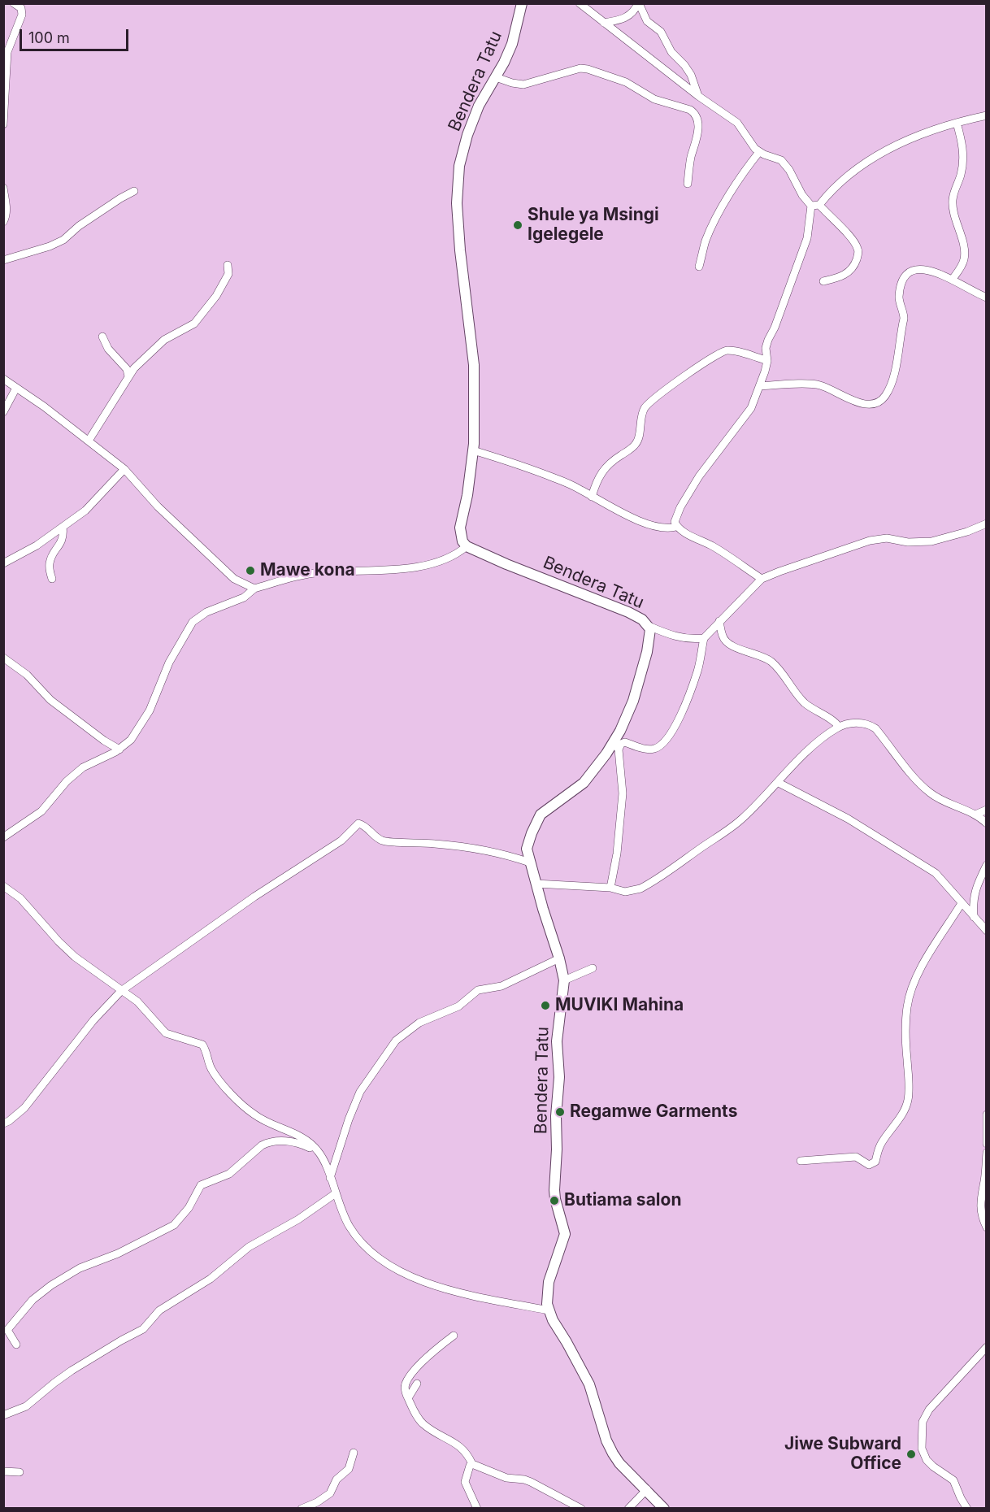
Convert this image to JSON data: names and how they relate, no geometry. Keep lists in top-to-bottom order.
{
  "streets": {
    "main road": ["Bendera Tatu"]
  },
  "places": [
    "Shule ya Msingi Igelegele",
    "Mawe kona",
    "MUVIKI Mahina",
    "Regamwe Garments",
    "Butiama salon",
    "Jiwe Subward Office"
  ],
  "scale_bar": "100 m"
}
